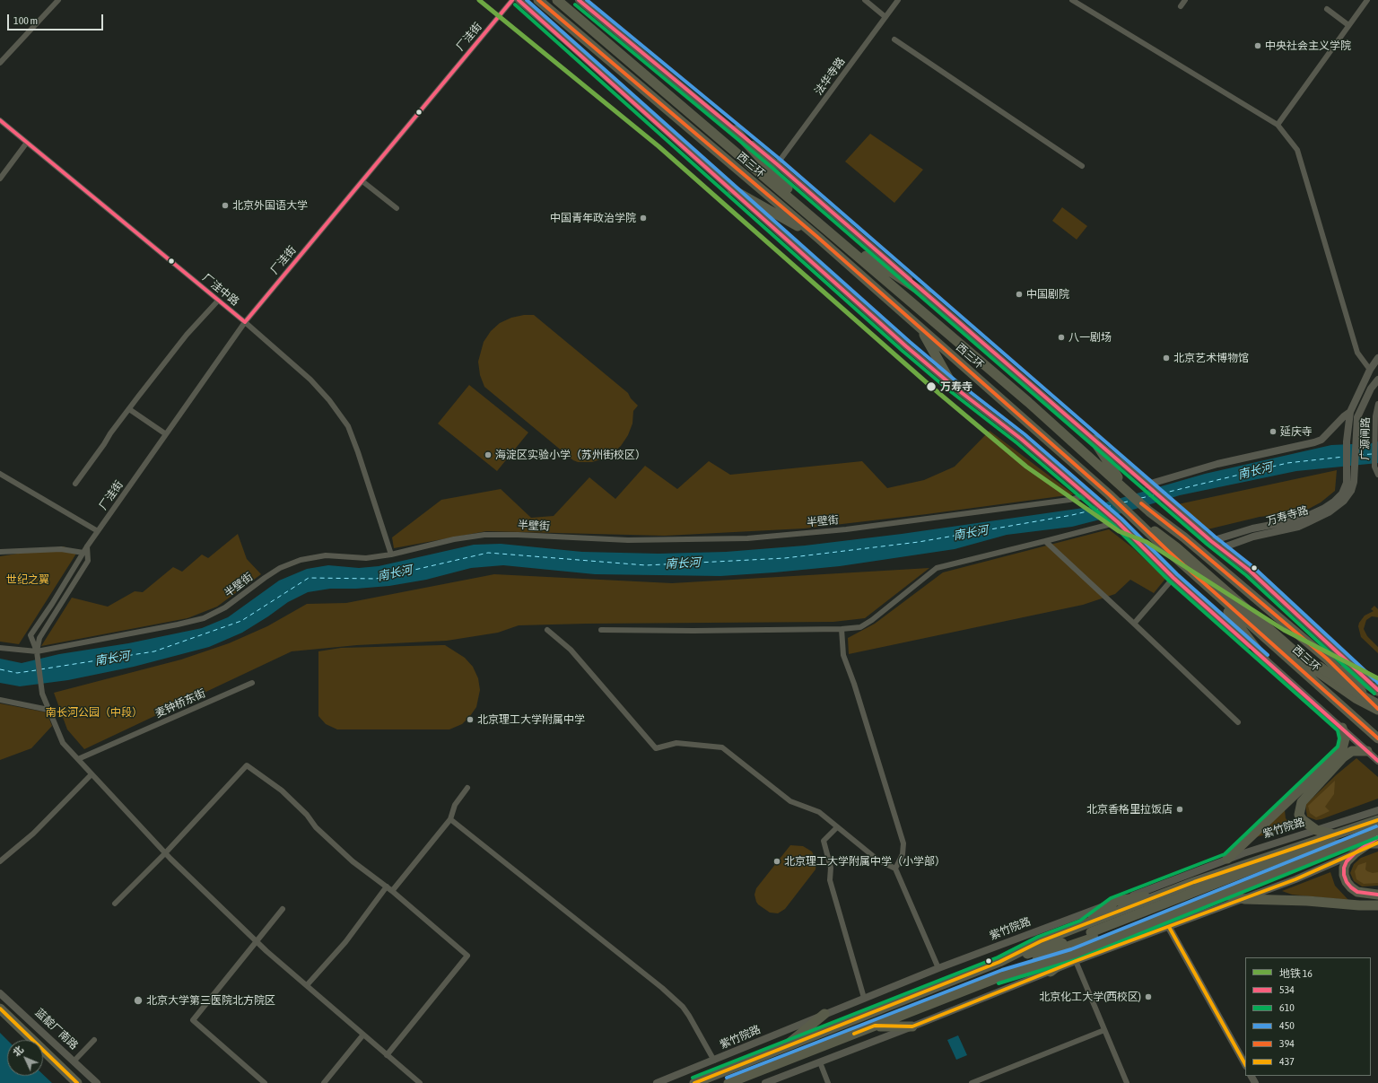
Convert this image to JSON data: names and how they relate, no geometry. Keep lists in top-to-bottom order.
{
  "streets": {
    "highway": ["西三环", "紫竹院路"],
    "street": [
      "厂洼街",
      "法华寺路",
      "厂洼中路",
      "广源闸路",
      "万寿寺路",
      "半壁街",
      "麦钟桥东街",
      "蓝靛厂南路"
    ]
  },
  "crossings": [
    ["厂洼街", "厂洼中路"],
    ["厂洼街", "半壁街"],
    ["厂洼中路", "半壁街"]
  ],
  "water": ["南长河"],
  "parks": ["世纪之翼", "南长河公园（中段）"],
  "places": [
    "中央社会主义学院",
    "北京外国语大学",
    "中国青年政治学院",
    "中国剧院",
    "八一剧场",
    "北京艺术博物馆",
    "万寿寺",
    "延庆寺",
    "海淀区实验小学（苏州街校区）",
    "北京理工大学附属中学",
    "北京香格里拉饭店",
    "北京理工大学附属中学（小学部）",
    "北京化工大学(西校区)",
    "北京大学第三医院北方院区"
  ],
  "lines": [
    "metro line 16",
    "transit line 534",
    "transit line 450",
    "transit line 394",
    "transit line 610",
    "transit line 437"
  ],
  "legend": [
    "地铁 16",
    "534",
    "610",
    "450",
    "394",
    "437"
  ],
  "scale_bar": "100 m",
  "north": "top left"
}
